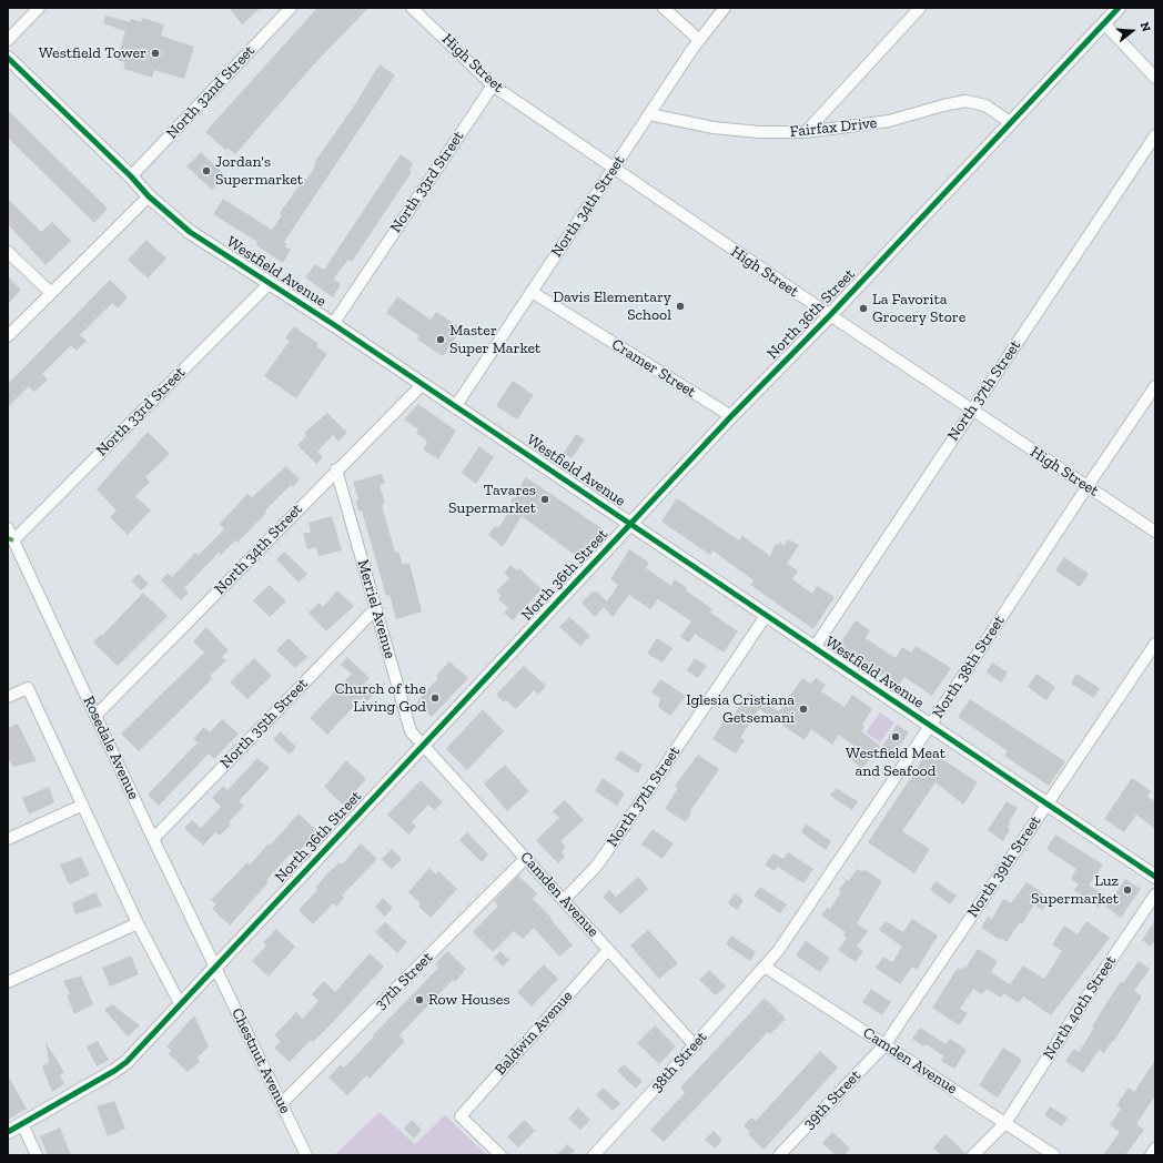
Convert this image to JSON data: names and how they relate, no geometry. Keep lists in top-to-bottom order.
{
  "streets": {
    "street": [
      "High Street",
      "North 32nd Street",
      "Fairfax Drive",
      "North 33rd Street",
      "North 34th Street",
      "Westfield Avenue",
      "North 36th Street",
      "Cramer Street",
      "North 37th Street",
      "Merriel Avenue",
      "North 38th Street",
      "North 35th Street",
      "Rosedale Avenue",
      "North 39th Street",
      "Camden Avenue",
      "37th Street",
      "North 40th Street",
      "Baldwin Avenue",
      "Chestnut Avenue",
      "38th Street",
      "39th Street"
    ]
  },
  "crossings": [
    ["High Street", "North 33rd Street"],
    ["High Street", "North 34th Street"],
    ["High Street", "North 36th Street"],
    ["High Street", "North 37th Street"],
    ["High Street", "North 38th Street"],
    ["North 32nd Street", "Westfield Avenue"],
    ["Fairfax Drive", "North 34th Street"],
    ["Fairfax Drive", "North 36th Street"],
    ["North 33rd Street", "Westfield Avenue"],
    ["North 33rd Street", "Rosedale Avenue"],
    ["North 34th Street", "Westfield Avenue"],
    ["North 34th Street", "Cramer Street"],
    ["North 34th Street", "Merriel Avenue"],
    ["North 34th Street", "Rosedale Avenue"],
    ["Westfield Avenue", "North 36th Street"],
    ["Westfield Avenue", "North 37th Street"],
    ["Westfield Avenue", "North 38th Street"],
    ["Westfield Avenue", "North 39th Street"],
    ["North 36th Street", "Cramer Street"],
    ["North 36th Street", "Merriel Avenue"],
    ["North 36th Street", "Rosedale Avenue"],
    ["North 36th Street", "Camden Avenue"],
    ["North 36th Street", "Chestnut Avenue"],
    ["North 37th Street", "Camden Avenue"],
    ["Merriel Avenue", "North 35th Street"],
    ["Merriel Avenue", "Camden Avenue"],
    ["North 38th Street", "Camden Avenue"],
    ["North 38th Street", "38th Street"],
    ["North 35th Street", "Rosedale Avenue"],
    ["Rosedale Avenue", "Chestnut Avenue"],
    ["North 39th Street", "Camden Avenue"],
    ["North 39th Street", "39th Street"],
    ["Camden Avenue", "37th Street"],
    ["Camden Avenue", "North 40th Street"],
    ["Camden Avenue", "Baldwin Avenue"],
    ["Camden Avenue", "38th Street"],
    ["Camden Avenue", "39th Street"],
    ["37th Street", "Chestnut Avenue"]
  ],
  "places": [
    "Westfield Tower",
    "Jordan's Supermarket",
    "Davis Elementary School",
    "La Favorita Grocery Store",
    "Master Super Market",
    "Tavares Supermarket",
    "Church of the Living God",
    "Iglesia Cristiana Getsemani",
    "Westfield Meat and Seafood",
    "Luz Supermarket",
    "Row Houses"
  ],
  "north": "right"
}
